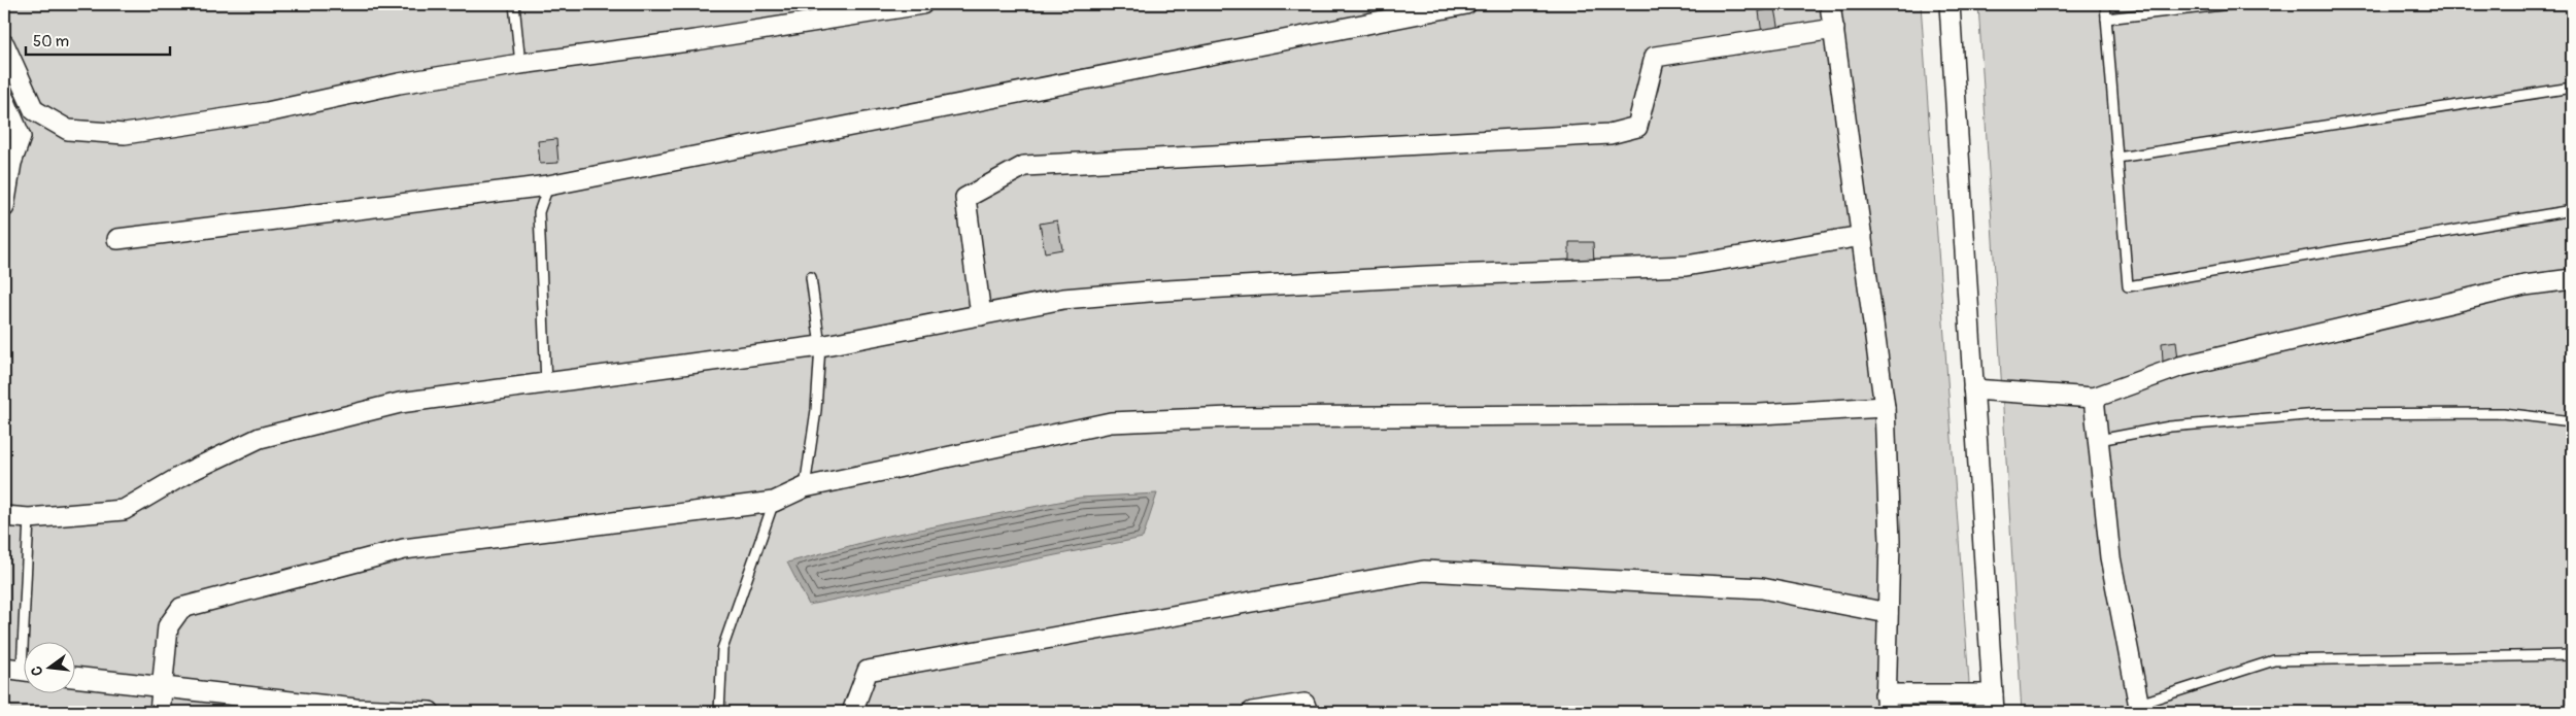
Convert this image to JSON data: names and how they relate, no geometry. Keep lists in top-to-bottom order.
{
  "scale_bar": "50 m",
  "north": "left"
}
